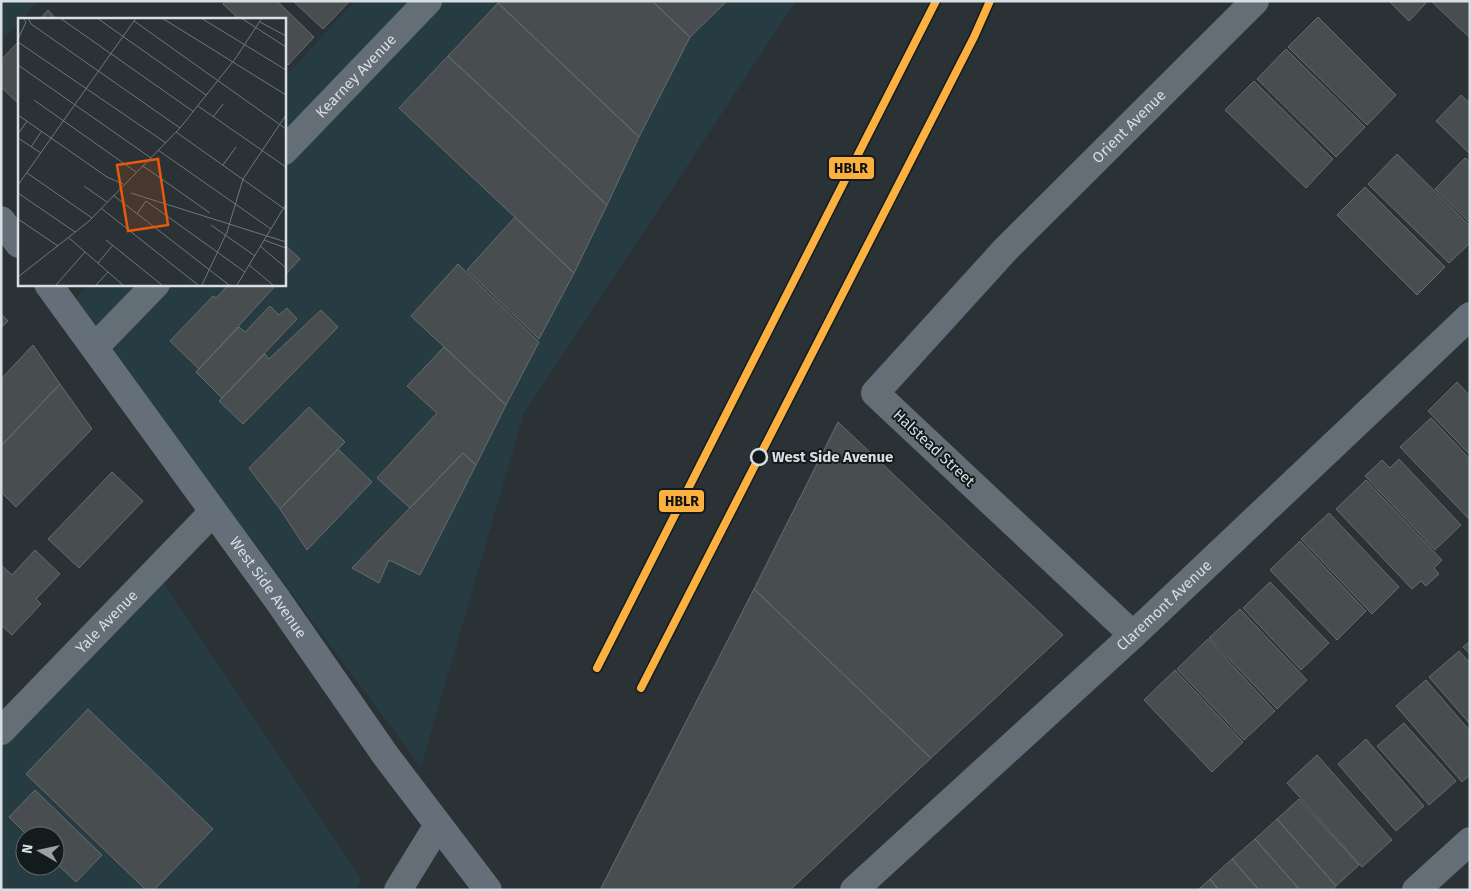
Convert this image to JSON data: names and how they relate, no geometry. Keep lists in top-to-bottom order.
{
  "streets": {
    "main road": ["West Side Avenue"],
    "street": [
      "Kearney Avenue",
      "Orient Avenue",
      "Halstead Street",
      "Claremont Avenue",
      "Yale Avenue"
    ]
  },
  "crossings": [
    ["Orient Avenue", "Halstead Street"],
    ["Halstead Street", "Claremont Avenue"],
    ["West Side Avenue", "Yale Avenue"]
  ],
  "places": ["West Side Avenue"],
  "lines": ["transit line HBLR"],
  "north": "left"
}
